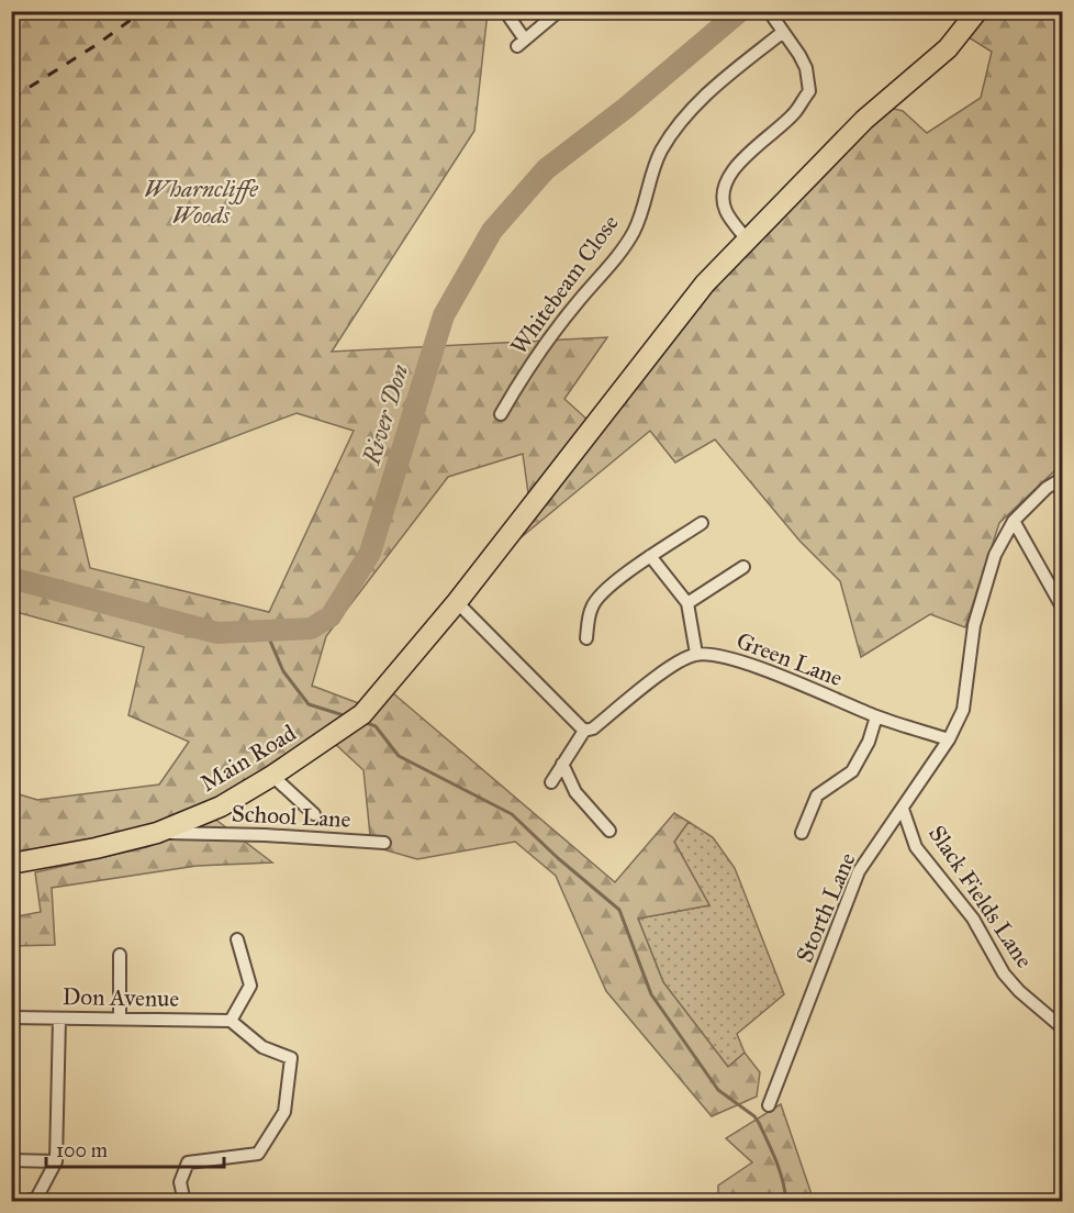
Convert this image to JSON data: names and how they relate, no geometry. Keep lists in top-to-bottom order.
{
  "streets": {
    "main road": ["Main Road"],
    "street": [
      "Whitebeam Close",
      "Green Lane",
      "School Lane",
      "Slack Fields Lane",
      "Storth Lane",
      "Don Avenue"
    ]
  },
  "crossings": [
    ["Green Lane", "Storth Lane"],
    ["Main Road", "School Lane"],
    ["Slack Fields Lane", "Storth Lane"]
  ],
  "water": ["River Don"],
  "parks": ["Wharncliffe Woods"],
  "scale_bar": "100 m"
}
